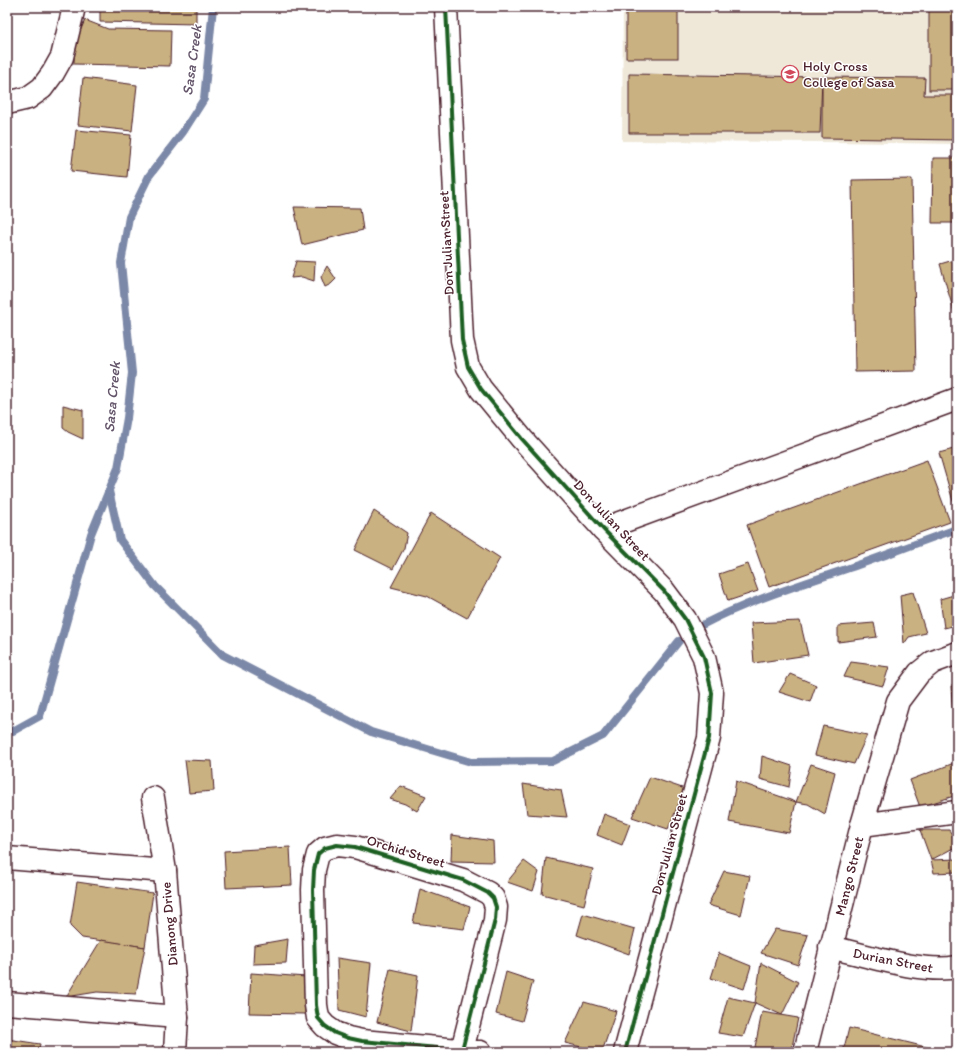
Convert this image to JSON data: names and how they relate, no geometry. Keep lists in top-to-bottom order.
{
  "streets": {
    "street": [
      "Don Julian Street",
      "Orchid Street",
      "Mango Street",
      "Dianong Drive",
      "Durian Street"
    ]
  },
  "crossings": [
    ["Mango Street", "Durian Street"]
  ],
  "water": ["Sasa Creek"],
  "places": {
    "school or university": ["Holy Cross College of Sasa"]
  }
}
